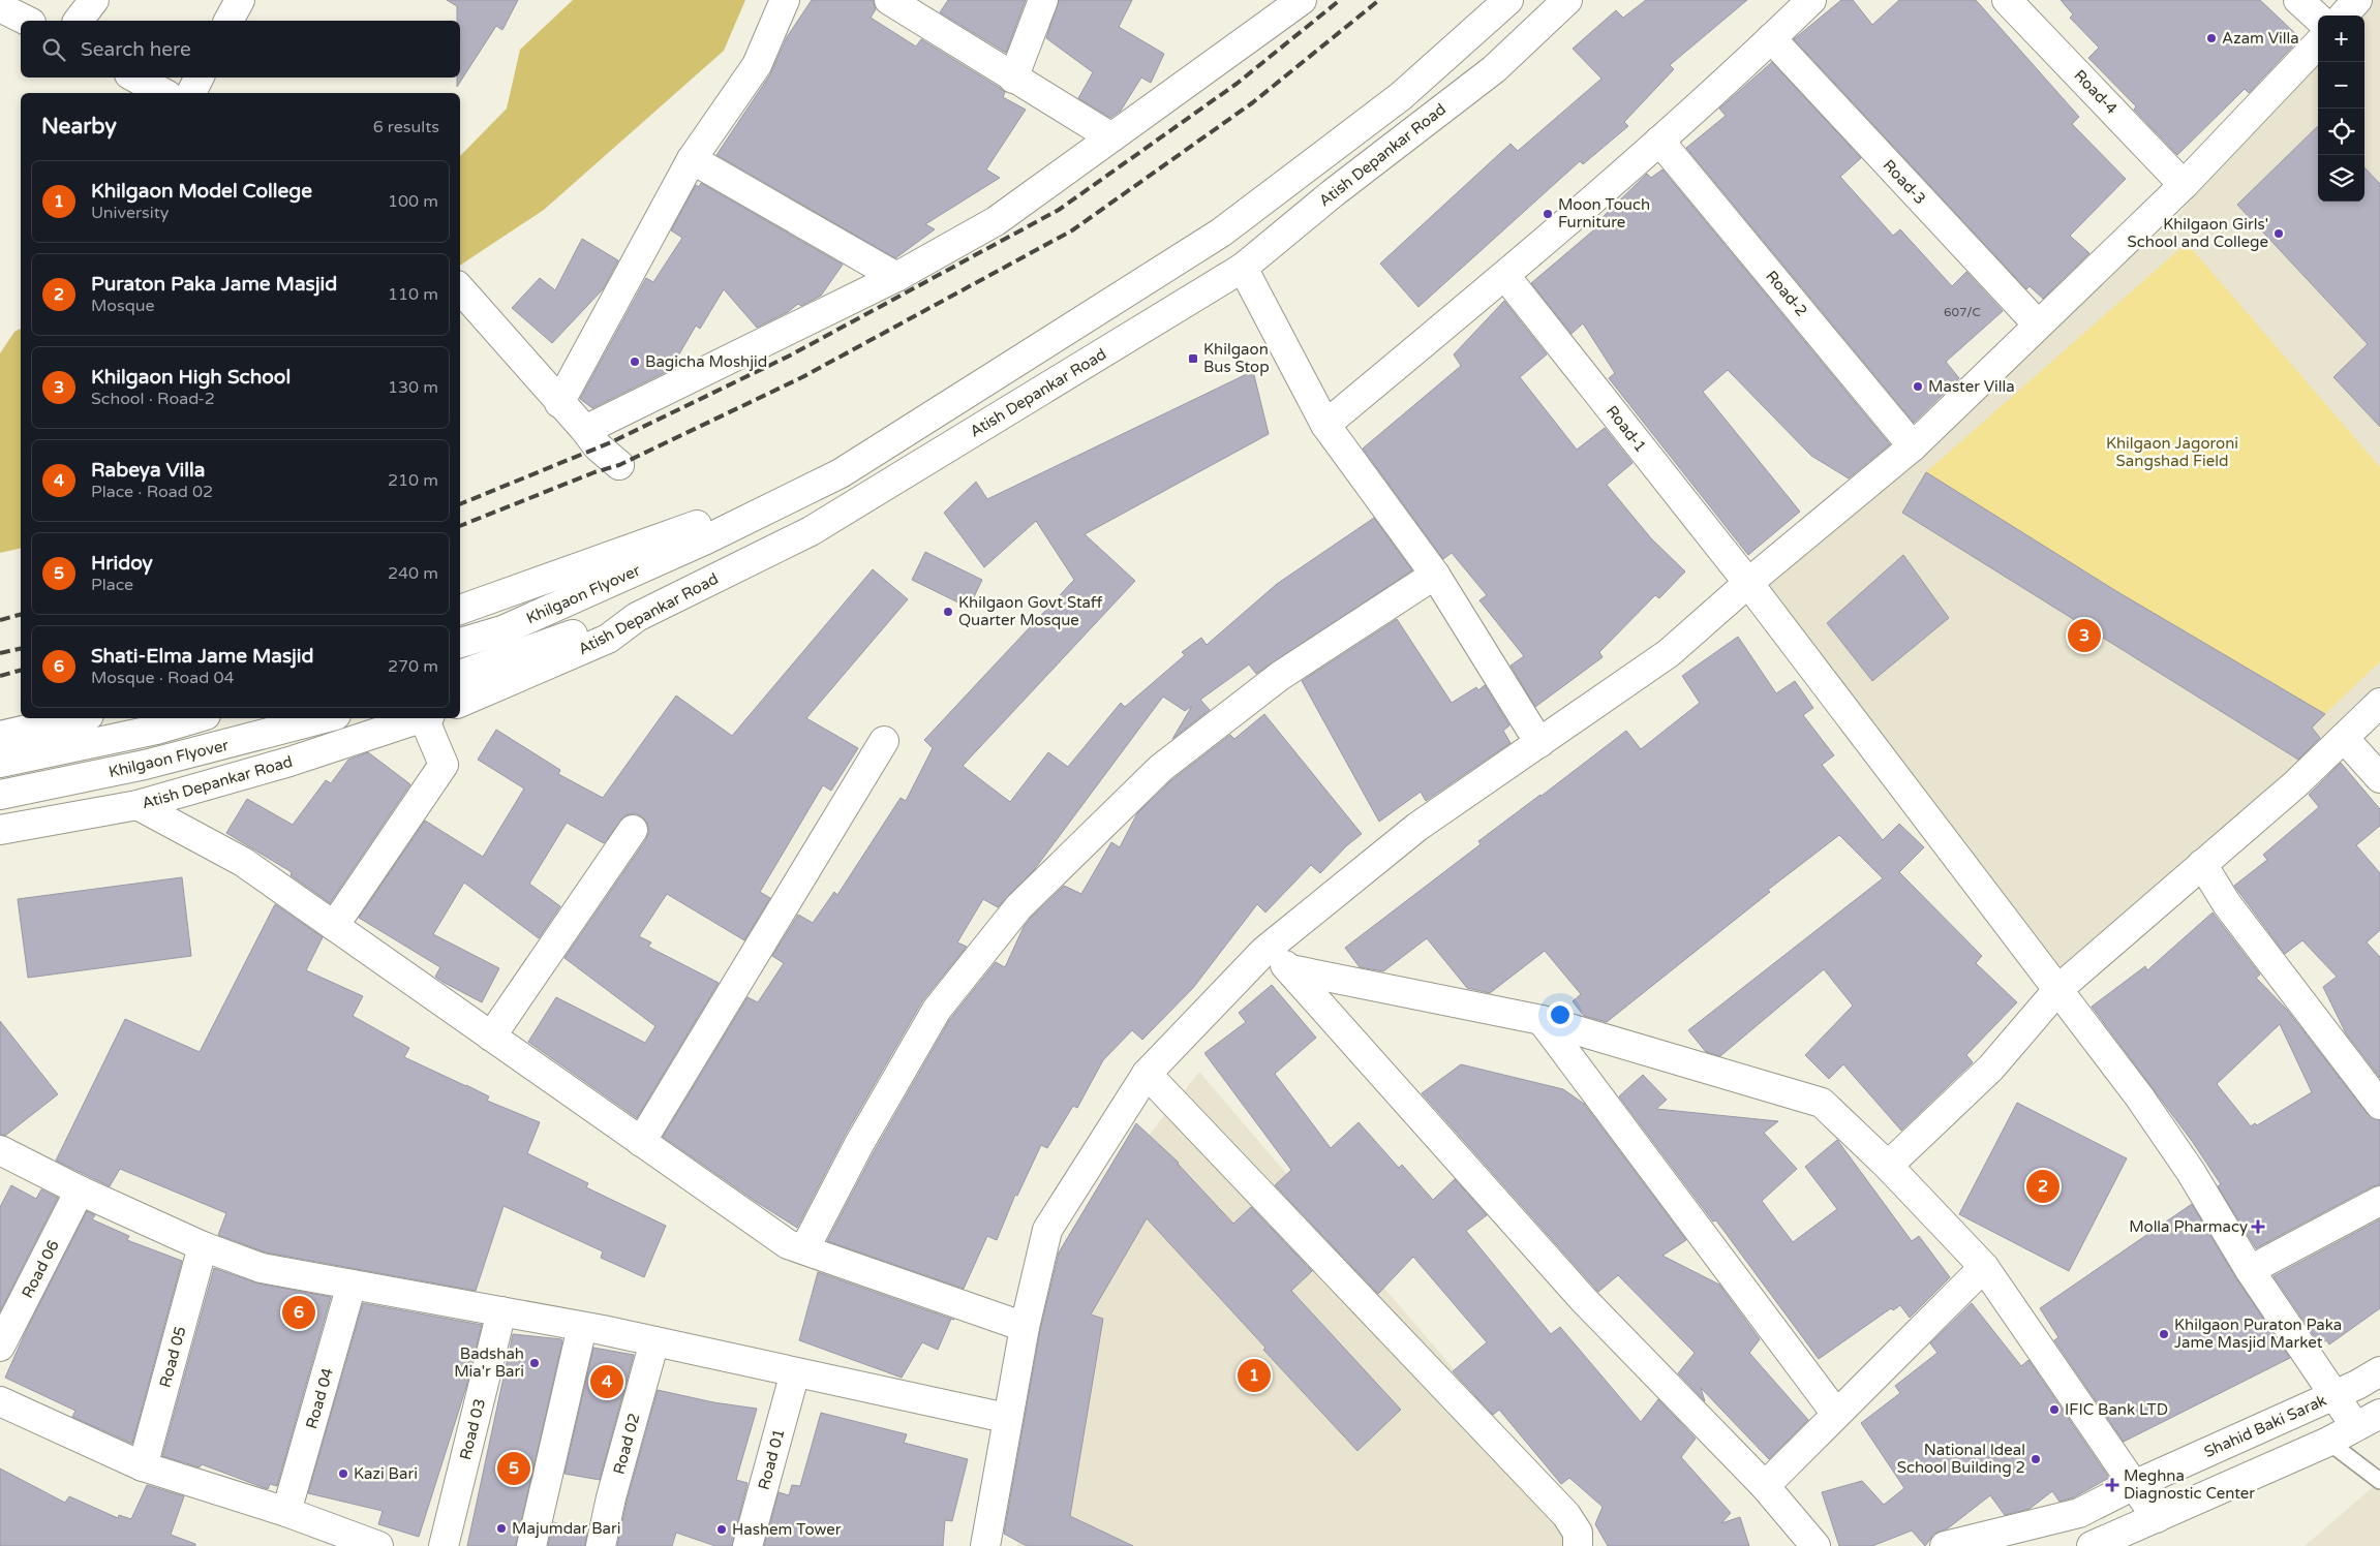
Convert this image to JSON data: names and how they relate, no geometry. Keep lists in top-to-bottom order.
{
  "streets": {
    "street": [
      "Road-4",
      "Atish Depankar Road",
      "Road-3",
      "Road-2",
      "Road-1",
      "Khilgaon Flyover",
      "Road 06",
      "Road 05",
      "Road 04",
      "Shahid Baki Sarak",
      "Road 03",
      "Road 02",
      "Road 01"
    ]
  },
  "crossings": [
    ["Atish Depankar Road", "Khilgaon Flyover"],
    ["Road-1", "Shahid Baki Sarak"]
  ],
  "parks": ["Khilgaon Jagoroni Sangshad Field"],
  "places": {
    "other": [
      "Azam Villa",
      "Moon Touch Furniture",
      "Khilgaon Girls' School and College",
      "Bagicha Moshjid",
      "Master Villa",
      "Khilgaon Govt Staff Quarter Mosque",
      "Khilgaon Puraton Paka Jame Masjid Market",
      "Badshah Mia'r Bari",
      "IFIC Bank LTD",
      "National Ideal School Building 2",
      "Kazi Bari",
      "Majumdar Bari",
      "Hashem Tower"
    ],
    "transit": ["Khilgaon Bus Stop"],
    "health": ["Molla Pharmacy", "Meghna Diagnostic Center"]
  },
  "house_numbers": ["607/C"],
  "page": {
    "map_buttons": ["+", "−"],
    "search": "Search here",
    "heading": ["Nearby", "6 results"],
    "list": [
      {
        "mark": "1",
        "name": "Khilgaon Model College",
        "note": "University",
        "value": "100 m"
      },
      {
        "mark": "2",
        "name": "Puraton Paka Jame Masjid",
        "note": "Mosque",
        "value": "110 m"
      },
      {
        "mark": "3",
        "name": "Khilgaon High School",
        "note": "School · Road-2",
        "value": "130 m"
      },
      {
        "mark": "4",
        "name": "Rabeya Villa",
        "note": "Place · Road 02",
        "value": "210 m"
      },
      {
        "mark": "5",
        "name": "Hridoy",
        "note": "Place",
        "value": "240 m"
      },
      {
        "mark": "6",
        "name": "Shati-Elma Jame Masjid",
        "note": "Mosque · Road 04",
        "value": "270 m"
      }
    ],
    "pins": [
      "3",
      "2",
      "6",
      "1",
      "4",
      "5"
    ]
  }
}
